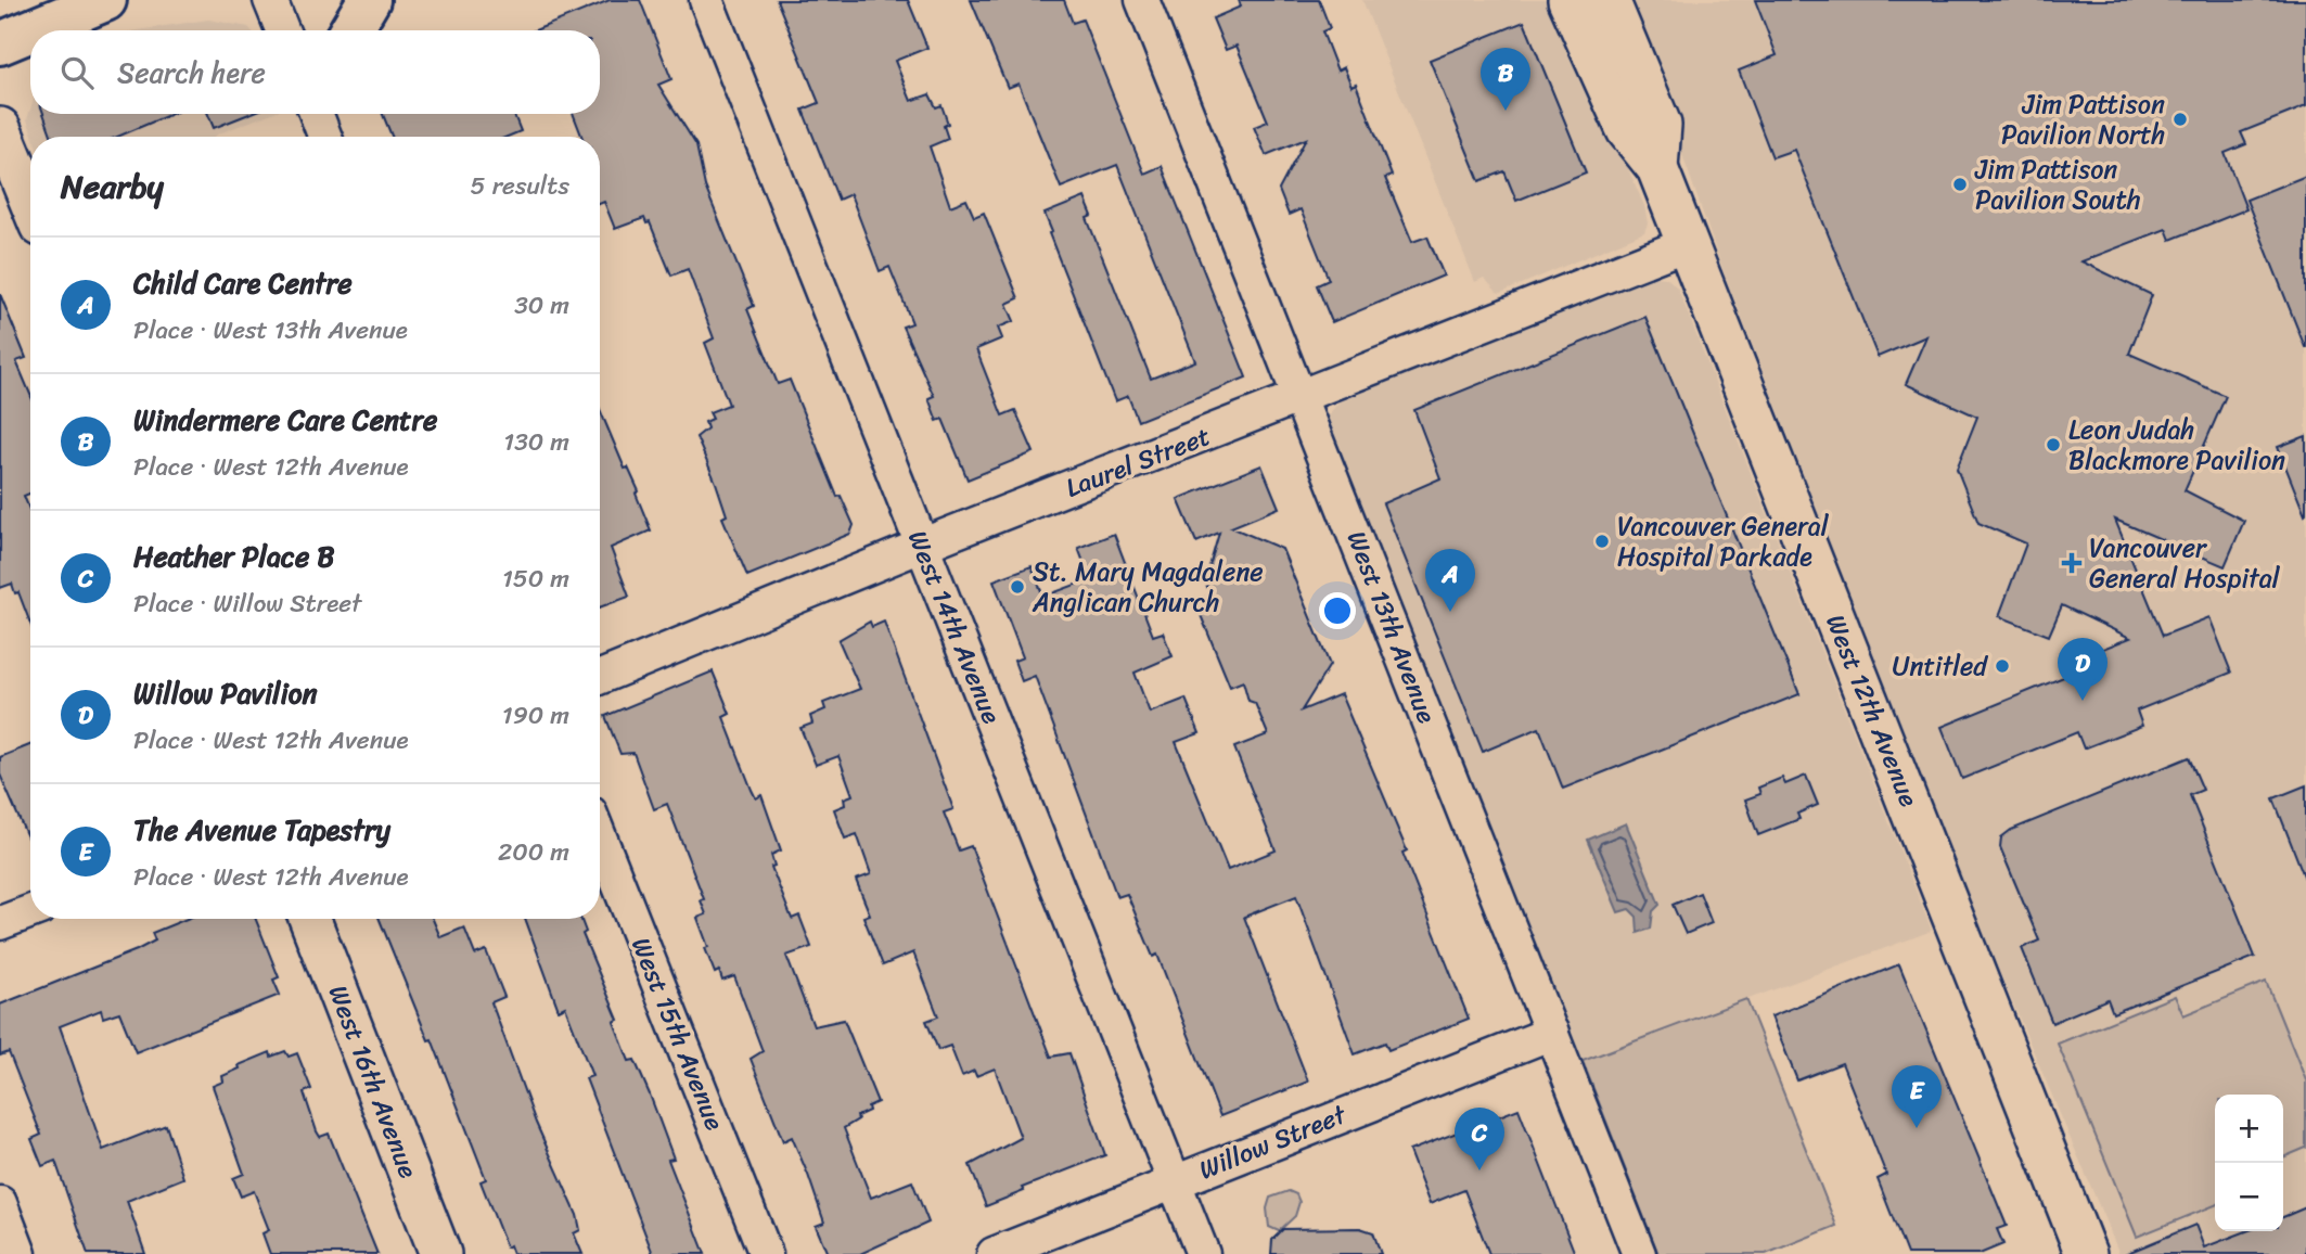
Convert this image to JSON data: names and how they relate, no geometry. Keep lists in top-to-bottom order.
{
  "streets": {
    "street": [
      "Laurel Street",
      "West 14th Avenue",
      "West 13th Avenue",
      "West 12th Avenue",
      "West 15th Avenue",
      "West 16th Avenue",
      "Willow Street"
    ]
  },
  "crossings": [
    ["Laurel Street", "West 14th Avenue"],
    ["Laurel Street", "West 13th Avenue"],
    ["Laurel Street", "West 12th Avenue"],
    ["West 14th Avenue", "Willow Street"],
    ["West 13th Avenue", "Willow Street"]
  ],
  "places": {
    "other": [
      "Jim Pattison Pavilion North",
      "Jim Pattison Pavilion South",
      "Leon Judah Blackmore Pavilion",
      "Vancouver General Hospital Parkade",
      "St. Mary Magdalene Anglican Church",
      "Untitled"
    ],
    "health": ["Vancouver General Hospital"]
  },
  "page": {
    "search": "Search here",
    "pins": [
      "B",
      "A",
      "D",
      "E",
      "C"
    ],
    "heading": ["Nearby", "5 results"],
    "list": [
      {
        "mark": "A",
        "name": "Child Care Centre",
        "note": "Place · West 13th Avenue",
        "value": "30 m"
      },
      {
        "mark": "B",
        "name": "Windermere Care Centre",
        "note": "Place · West 12th Avenue",
        "value": "130 m"
      },
      {
        "mark": "C",
        "name": "Heather Place B",
        "note": "Place · Willow Street",
        "value": "150 m"
      },
      {
        "mark": "D",
        "name": "Willow Pavilion",
        "note": "Place · West 12th Avenue",
        "value": "190 m"
      },
      {
        "mark": "E",
        "name": "The Avenue Tapestry",
        "note": "Place · West 12th Avenue",
        "value": "200 m"
      }
    ],
    "map_buttons": ["+", "−"]
  }
}
